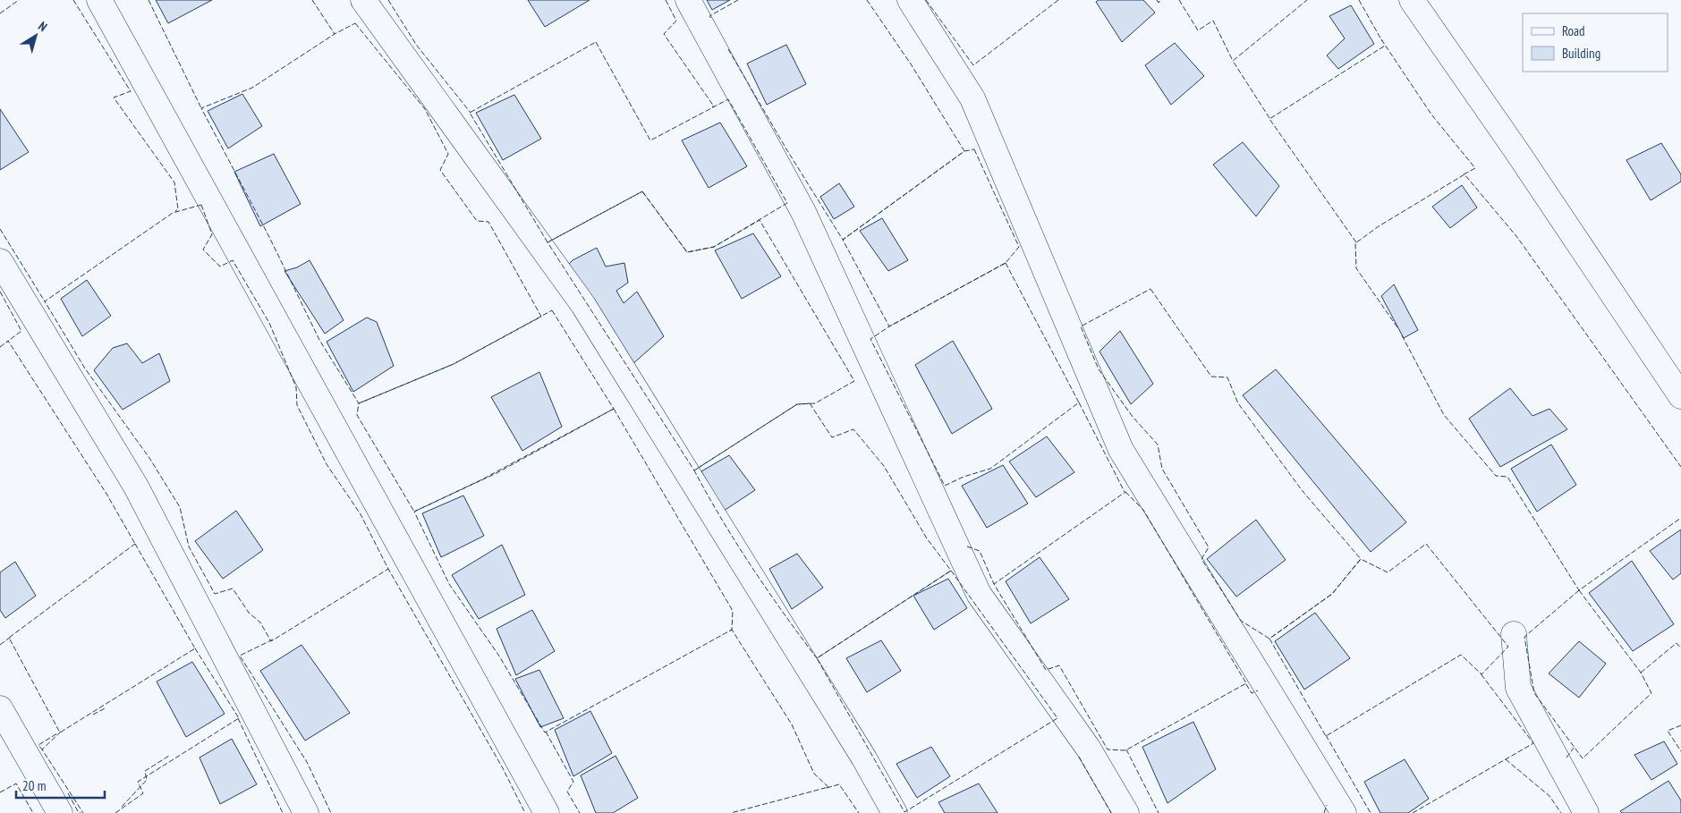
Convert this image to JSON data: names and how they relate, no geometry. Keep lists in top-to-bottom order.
{
  "legend": ["Road", "Building"],
  "scale_bar": "20 m",
  "north": "top right"
}
